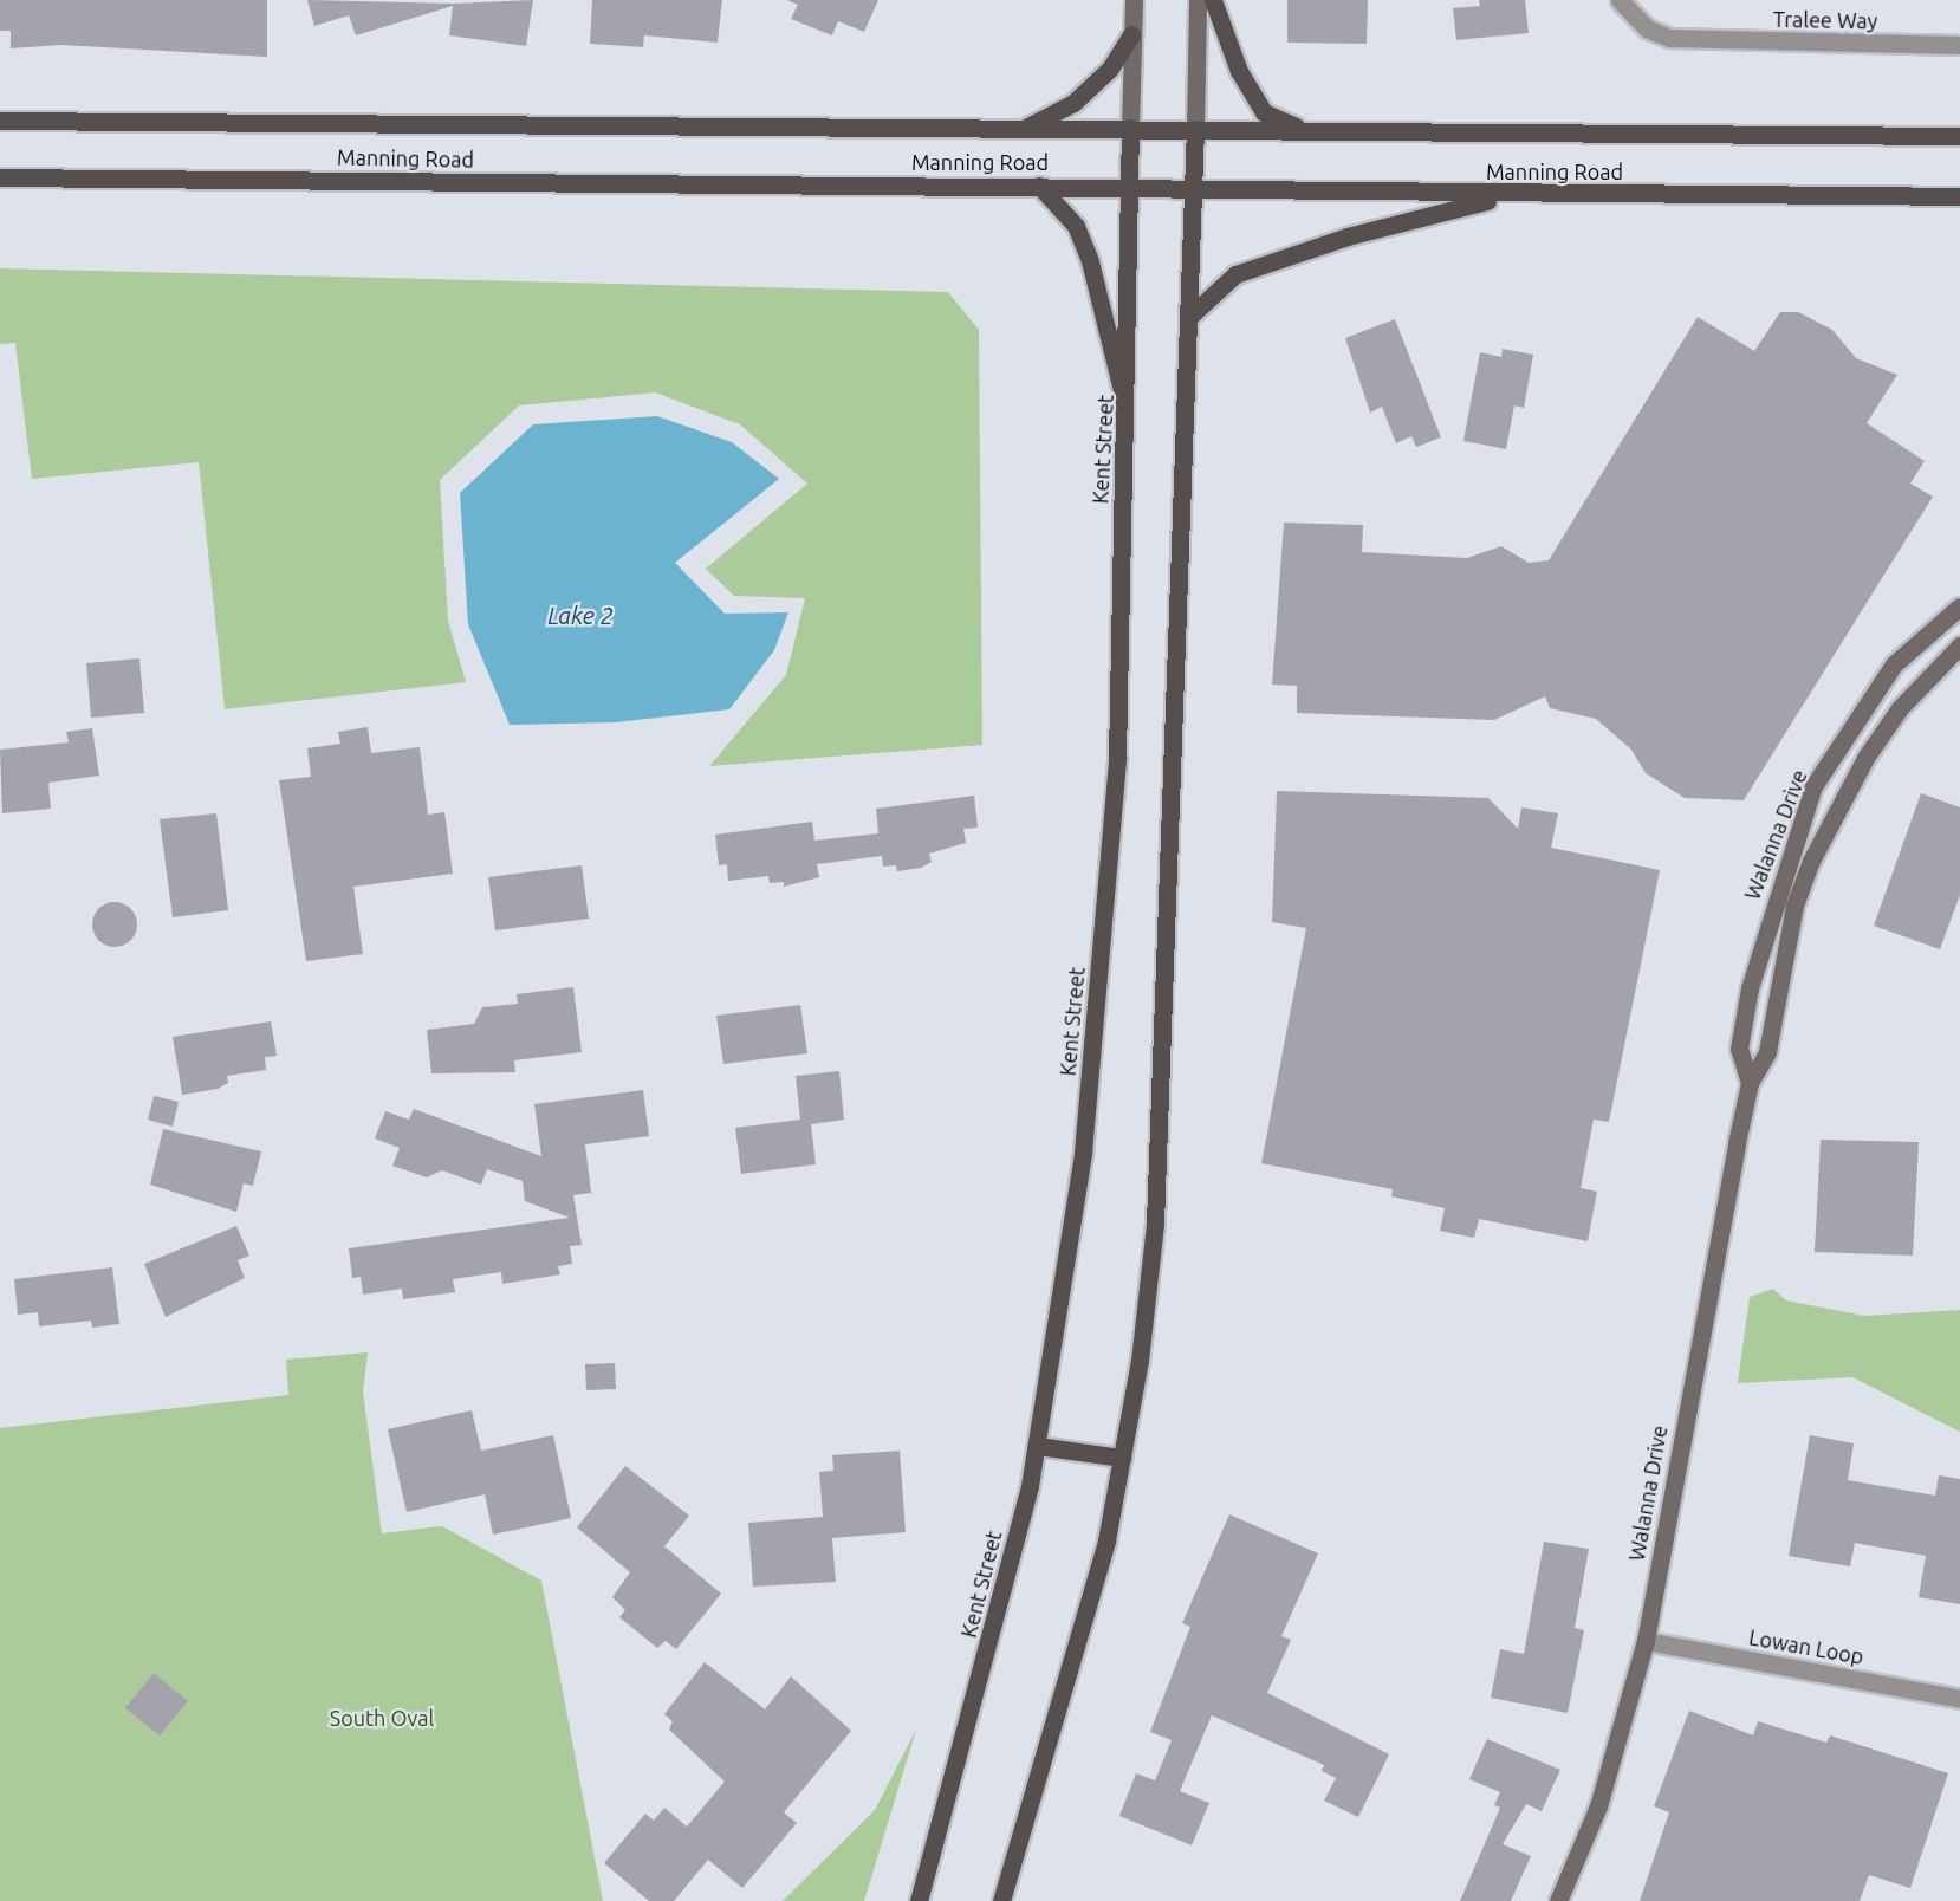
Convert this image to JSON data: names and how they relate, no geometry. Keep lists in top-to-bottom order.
{
  "streets": {
    "main road": ["Manning Road", "Kent Street"],
    "street": ["Tralee Way", "Walanna Drive", "Lowan Loop"]
  },
  "crossings": [
    ["Manning Road", "Kent Street"],
    ["Walanna Drive", "Lowan Loop"]
  ],
  "water": ["Lake 2"],
  "parks": ["South Oval"]
}
